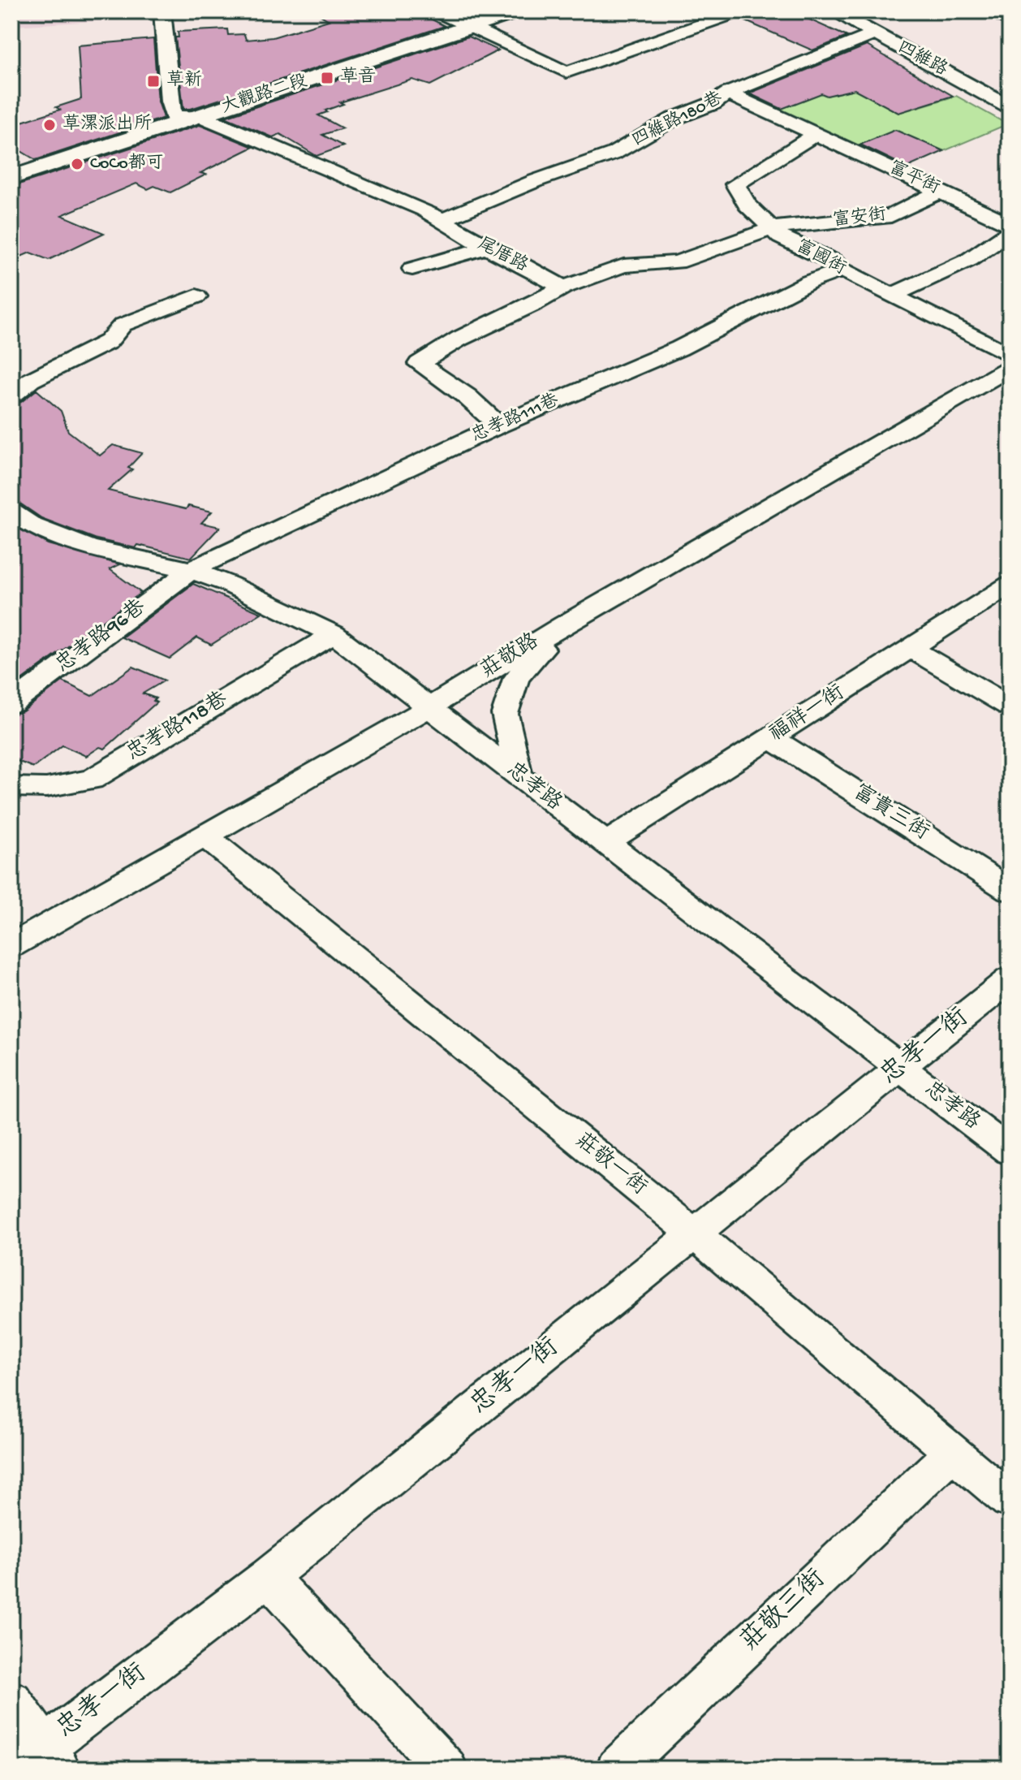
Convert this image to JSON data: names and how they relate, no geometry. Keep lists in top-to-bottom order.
{
  "streets": {
    "main road": ["大觀路二段"],
    "street": [
      "四維路",
      "四維路180巷",
      "富平街",
      "富安街",
      "尾厝路",
      "富國街",
      "忠孝路111巷",
      "忠孝路96巷",
      "莊敬路",
      "福祥一街",
      "忠孝路118巷",
      "忠孝路",
      "富貴三街",
      "忠孝一街",
      "莊敬一街",
      "莊敬三街"
    ]
  },
  "crossings": [
    ["四維路", "四維路180巷"],
    ["大觀路二段", "尾厝路"],
    ["四維路180巷", "富平街"],
    ["四維路180巷", "尾厝路"],
    ["富平街", "富安街"],
    ["富平街", "富國街"],
    ["富安街", "尾厝路"],
    ["富安街", "富國街"],
    ["尾厝路", "忠孝路111巷"],
    ["富國街", "忠孝路111巷"],
    ["忠孝路111巷", "忠孝路96巷"],
    ["忠孝路111巷", "忠孝路"],
    ["忠孝路96巷", "忠孝路"],
    ["莊敬路", "忠孝路"],
    ["莊敬路", "莊敬一街"],
    ["福祥一街", "忠孝路"],
    ["福祥一街", "富貴三街"],
    ["忠孝路118巷", "忠孝路"],
    ["忠孝路", "忠孝一街"],
    ["忠孝一街", "莊敬一街"],
    ["莊敬一街", "莊敬三街"]
  ],
  "places": {
    "transit": ["草音", "草新"],
    "other": ["草漯派出所", "CoCo都可"]
  }
}
